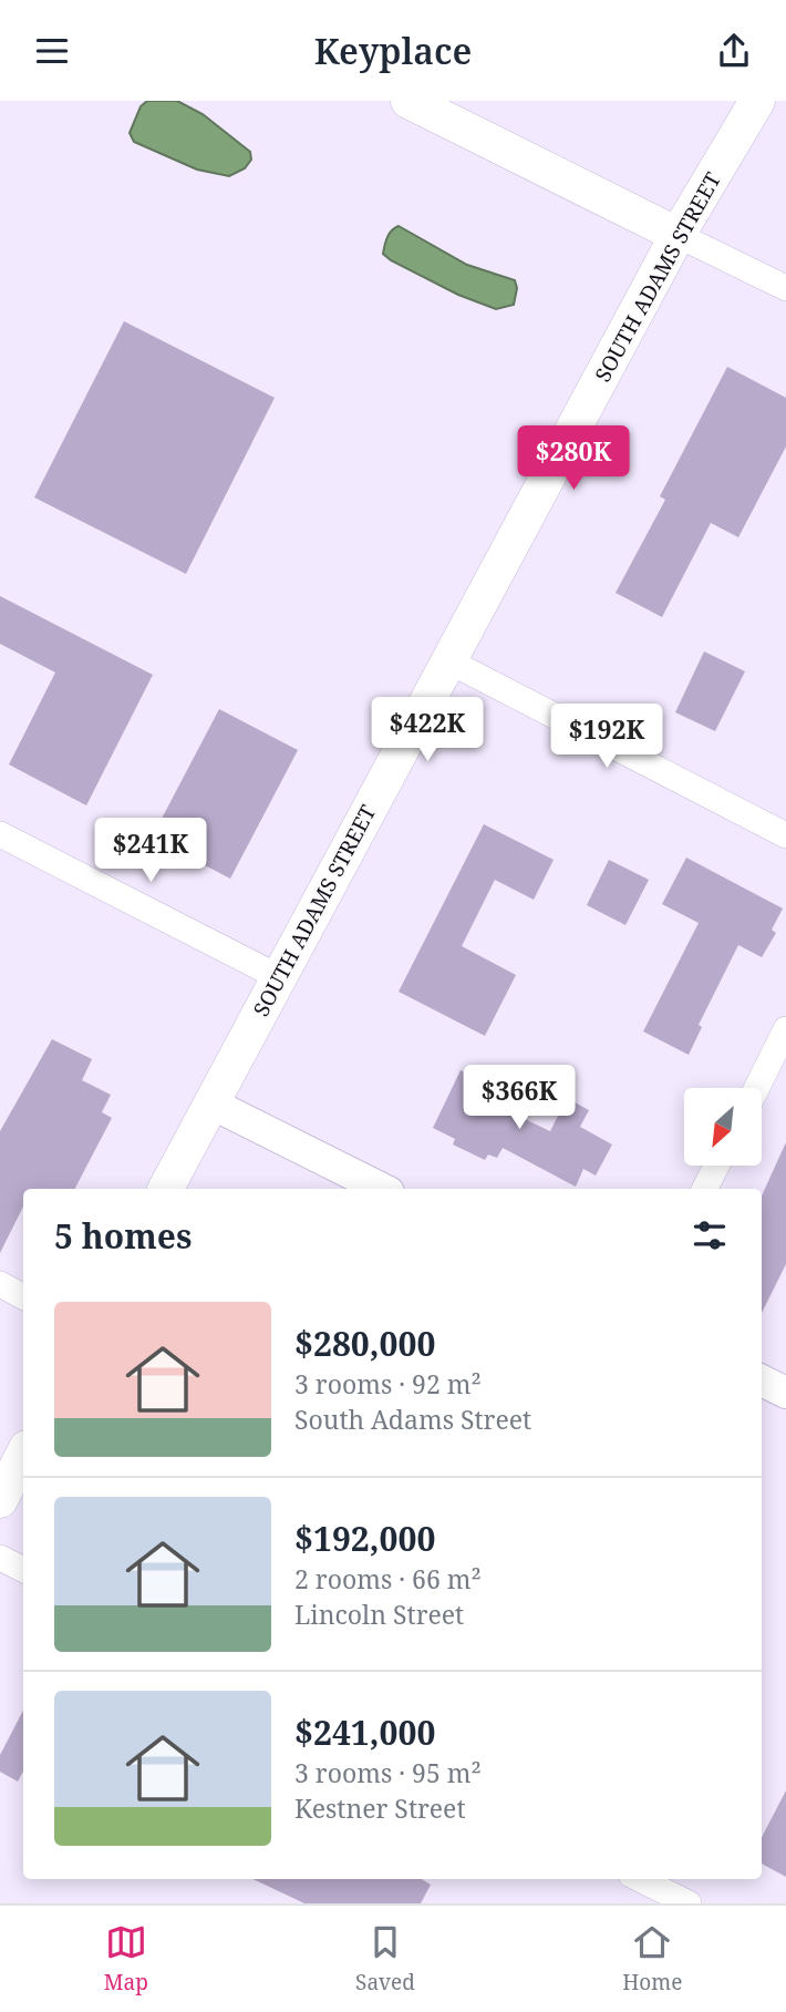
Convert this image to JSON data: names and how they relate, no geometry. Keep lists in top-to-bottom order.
{
  "streets": {
    "main road": ["SOUTH ADAMS STREET"]
  },
  "north": "bottom left",
  "page": {
    "header": "Keyplace",
    "price": [
      "$280K",
      "$422K",
      "$192K",
      "$241K",
      "$366K"
    ],
    "heading": "5 homes",
    "list": [
      {
        "name": "$280,000",
        "note": "3 rooms · 92 m² · South Adams Street"
      },
      {
        "name": "$192,000",
        "note": "2 rooms · 66 m² · Lincoln Street"
      },
      {
        "name": "$241,000",
        "note": "3 rooms · 95 m² · Kestner Street"
      }
    ],
    "tabs": ["Map", "Saved", "Home"]
  }
}
